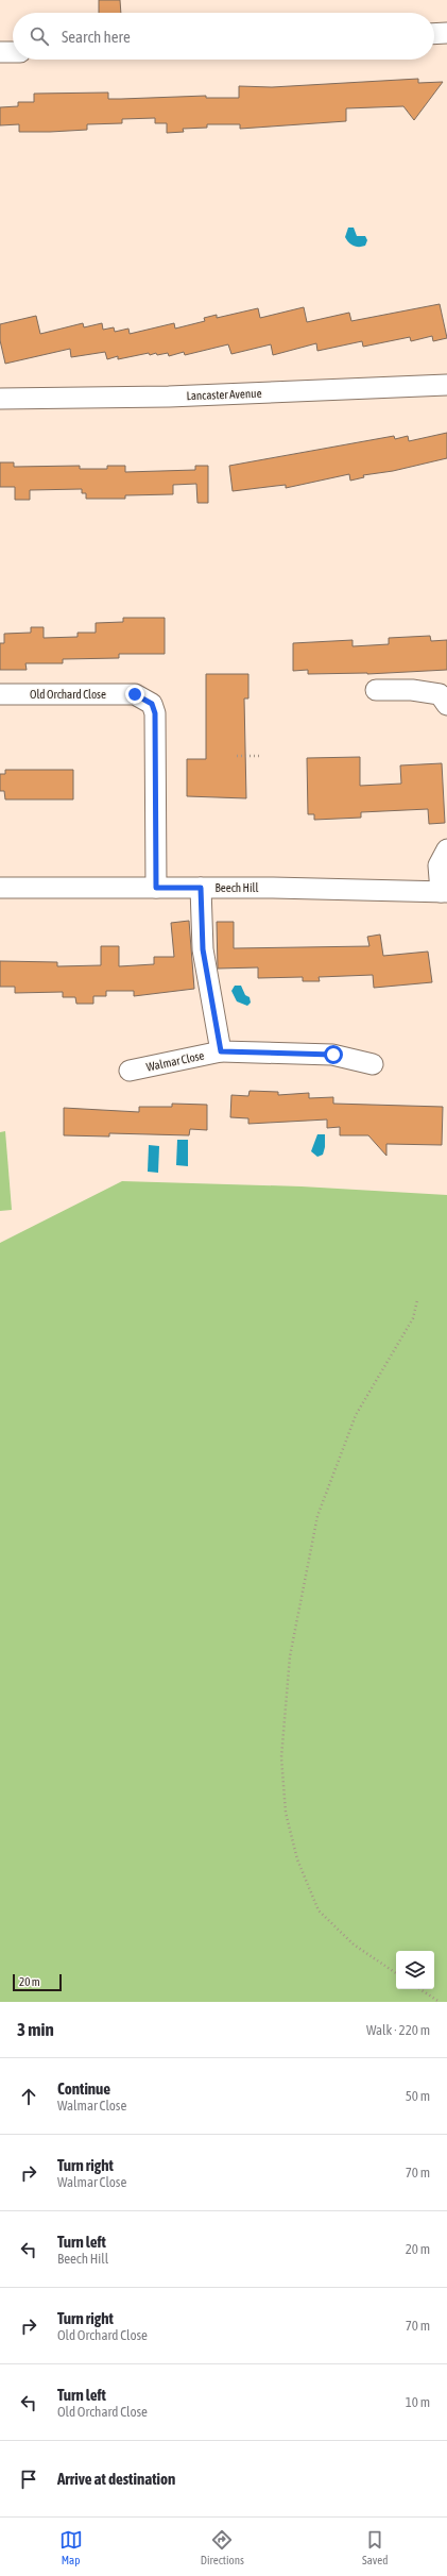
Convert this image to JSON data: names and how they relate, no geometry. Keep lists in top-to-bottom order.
{
  "streets": {
    "street": [
      "Lancaster Avenue",
      "Old Orchard Close",
      "Beech Hill",
      "Walmar Close"
    ]
  },
  "crossings": [
    ["Old Orchard Close", "Beech Hill"],
    ["Beech Hill", "Walmar Close"]
  ],
  "scale_bar": "20 m",
  "page": {
    "search": "Search here",
    "scale": "20 m",
    "heading": ["3 min", "Walk · 220 m"],
    "list": [
      ["Continue", "Walmar Close", "50 m"],
      ["Turn right", "Walmar Close", "70 m"],
      ["Turn left", "Beech Hill", "20 m"],
      ["Turn right", "Old Orchard Close", "70 m"],
      ["Turn left", "Old Orchard Close", "10 m"],
      "Arrive at destination"
    ],
    "nav": ["Map", "Directions", "Saved"]
  }
}
